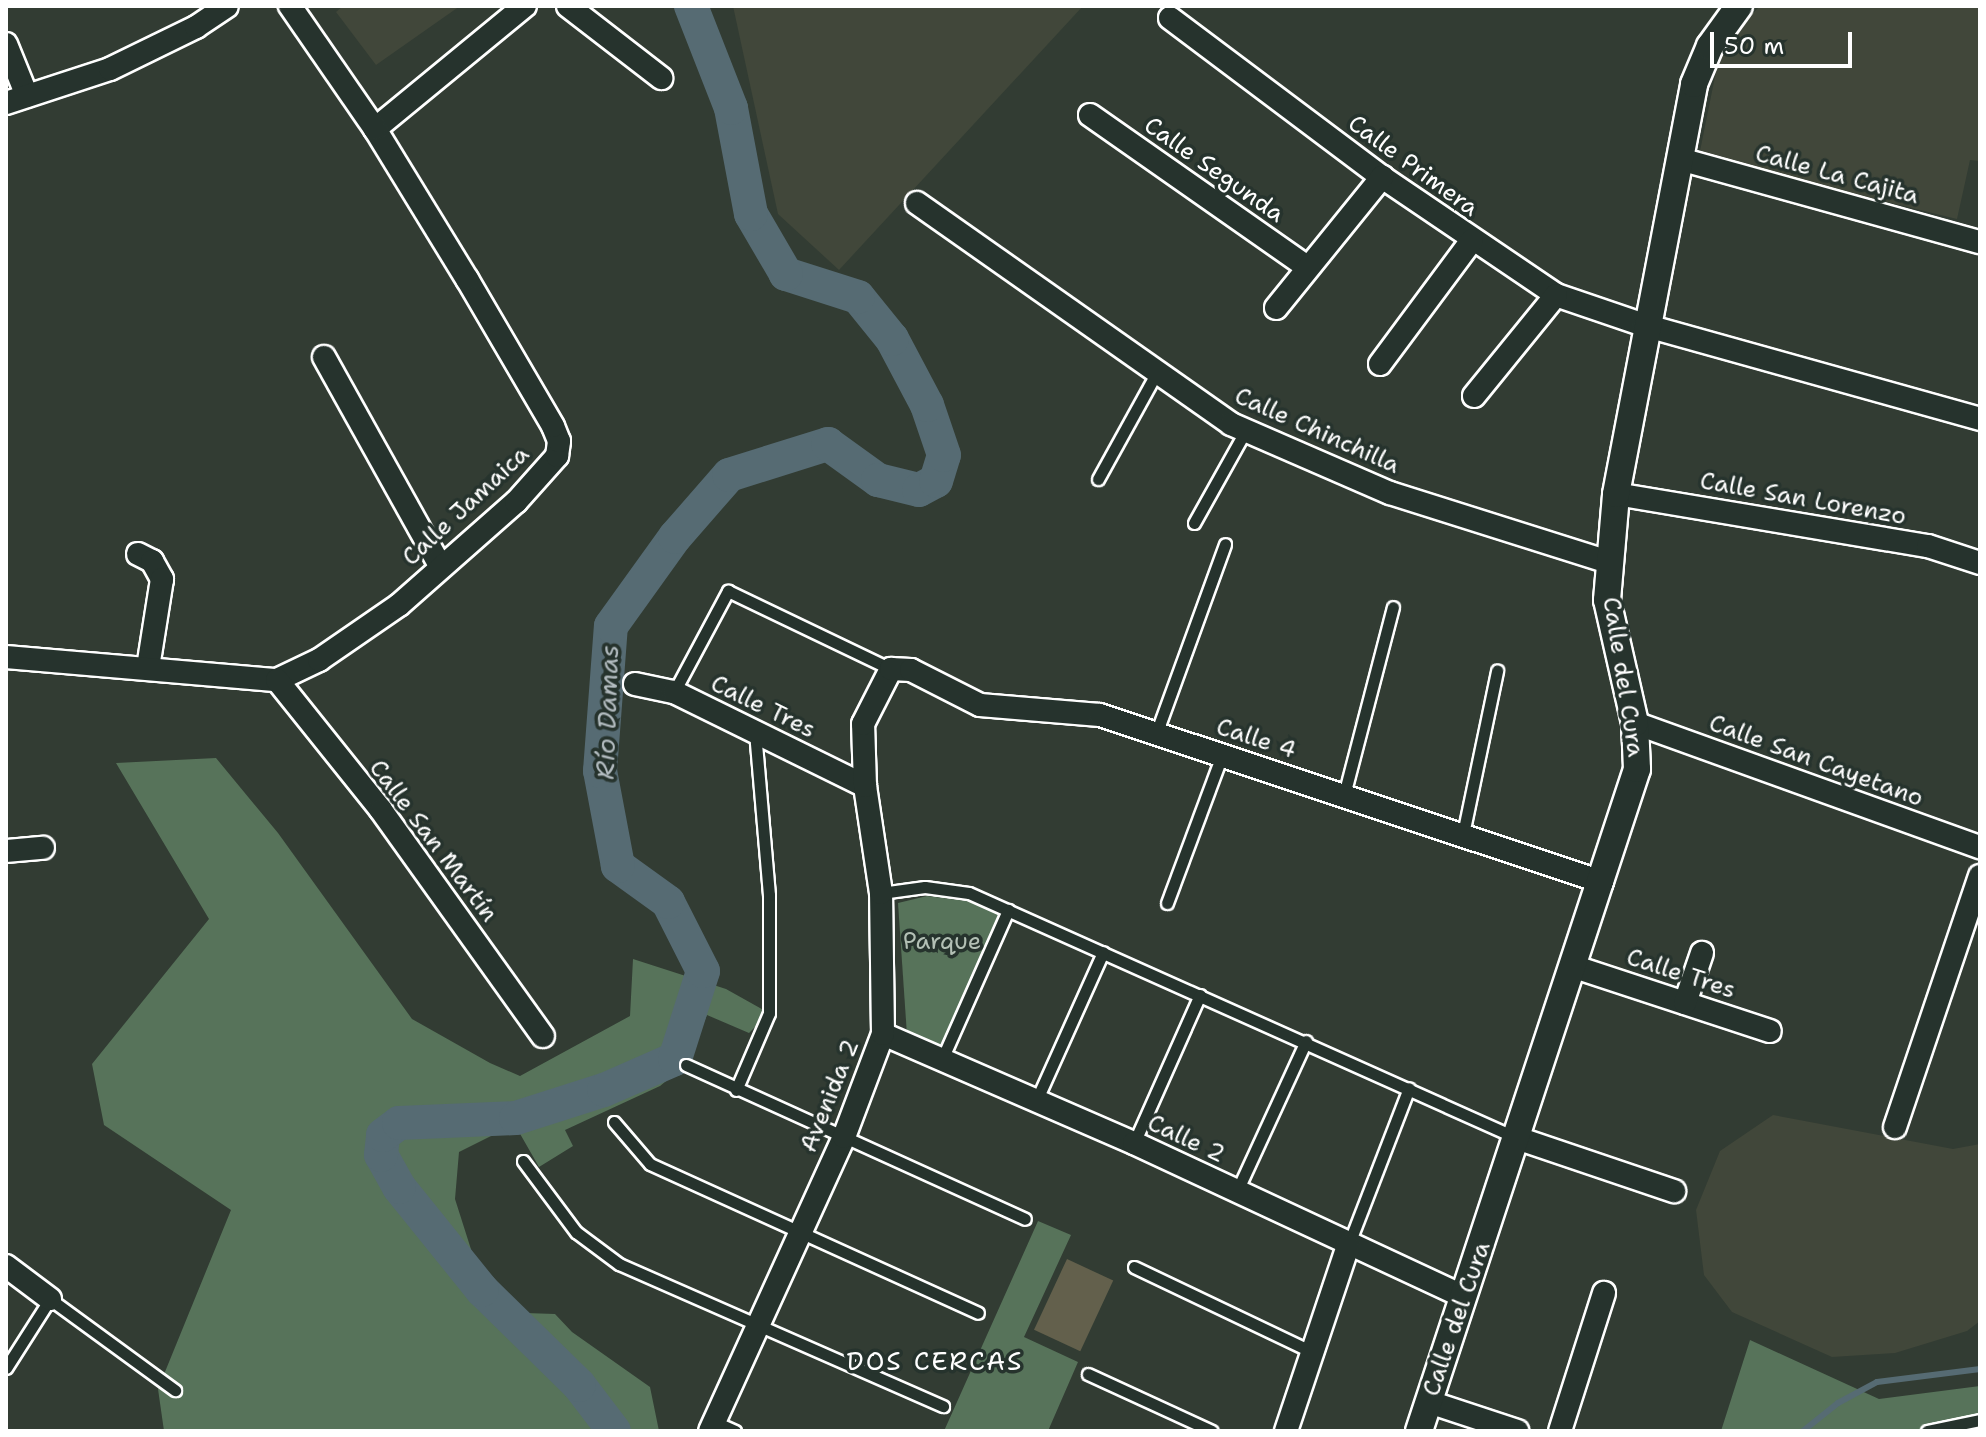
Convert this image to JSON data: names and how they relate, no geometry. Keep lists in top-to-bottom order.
{
  "streets": {
    "street": [
      "Calle Primera",
      "Calle Segunda",
      "Calle La Cajita",
      "Calle Chinchilla",
      "Calle San Lorenzo",
      "Calle Jamaica",
      "Calle del Cura",
      "Calle Tres",
      "Calle 4",
      "Calle San Cayetano",
      "Calle San Martín",
      "Avenida 2",
      "Calle 2"
    ]
  },
  "crossings": [
    ["Calle Primera", "Calle del Cura"],
    ["Calle La Cajita", "Calle del Cura"],
    ["Calle Chinchilla", "Calle del Cura"],
    ["Calle San Lorenzo", "Calle del Cura"],
    ["Calle Jamaica", "Calle San Martín"],
    ["Calle del Cura", "Calle Tres"],
    ["Calle del Cura", "Calle 4"],
    ["Calle del Cura", "Calle San Cayetano"],
    ["Calle del Cura", "Calle 2"],
    ["Calle Tres", "Avenida 2"],
    ["Calle 4", "Avenida 2"],
    ["Avenida 2", "Calle 2"]
  ],
  "districts": ["DOS CERCAS"],
  "water": ["Río Damas"],
  "parks": ["Parque"],
  "scale_bar": "50 m"
}
